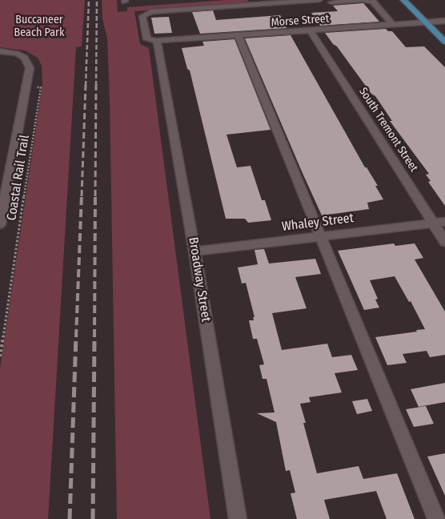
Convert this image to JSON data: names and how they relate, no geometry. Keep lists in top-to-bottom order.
{
  "streets": {
    "street": [
      "Morse Street",
      "South Tremont Street",
      "Whaley Street",
      "Broadway Street"
    ],
    "path": ["Coastal Rail Trail"]
  },
  "crossings": [
    ["Morse Street", "South Tremont Street"],
    ["Morse Street", "Broadway Street"],
    ["South Tremont Street", "Whaley Street"],
    ["Whaley Street", "Broadway Street"]
  ],
  "parks": ["Buccaneer Beach Park"]
}
